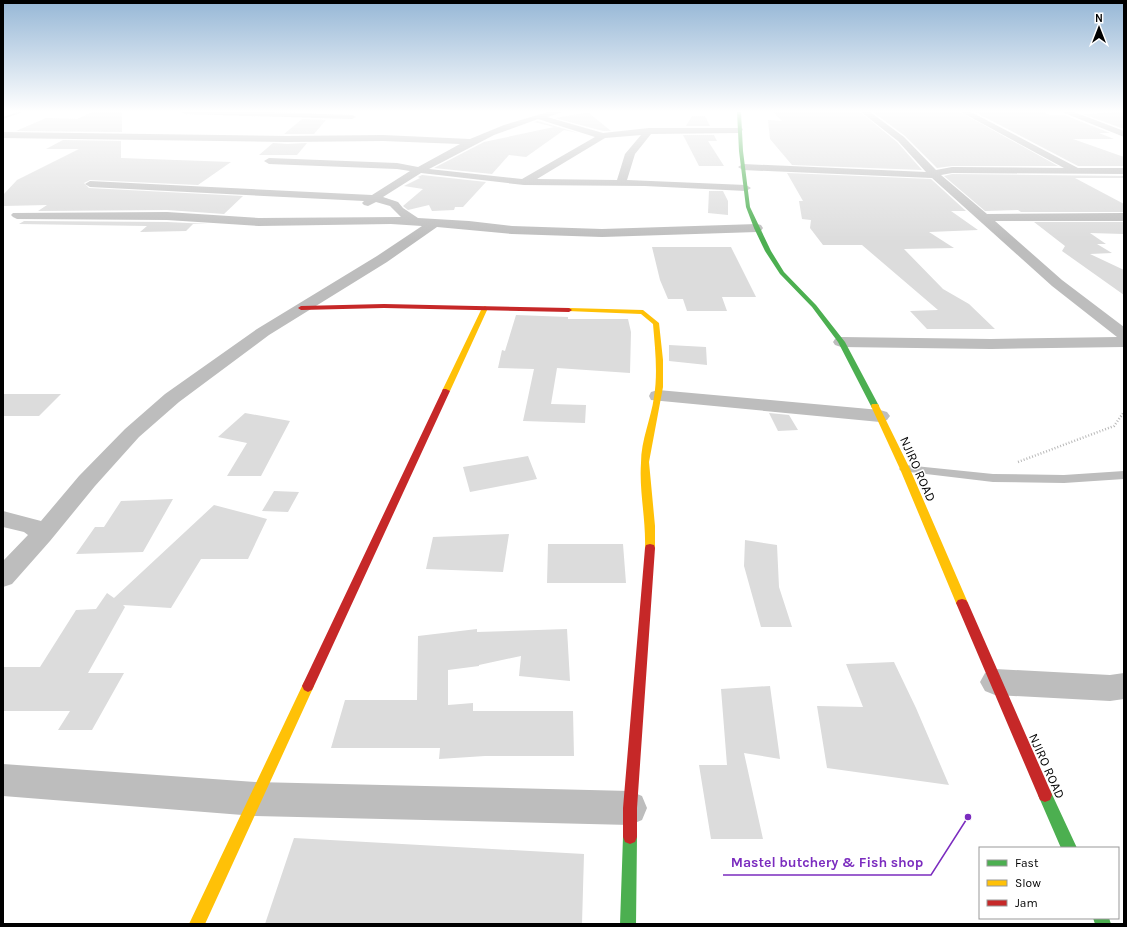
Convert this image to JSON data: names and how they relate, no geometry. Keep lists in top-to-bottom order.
{
  "streets": {
    "street": ["NJIRO ROAD"]
  },
  "places": ["Mastel butchery & Fish shop"],
  "legend": ["Fast", "Slow", "Jam"],
  "north": "top"
}
